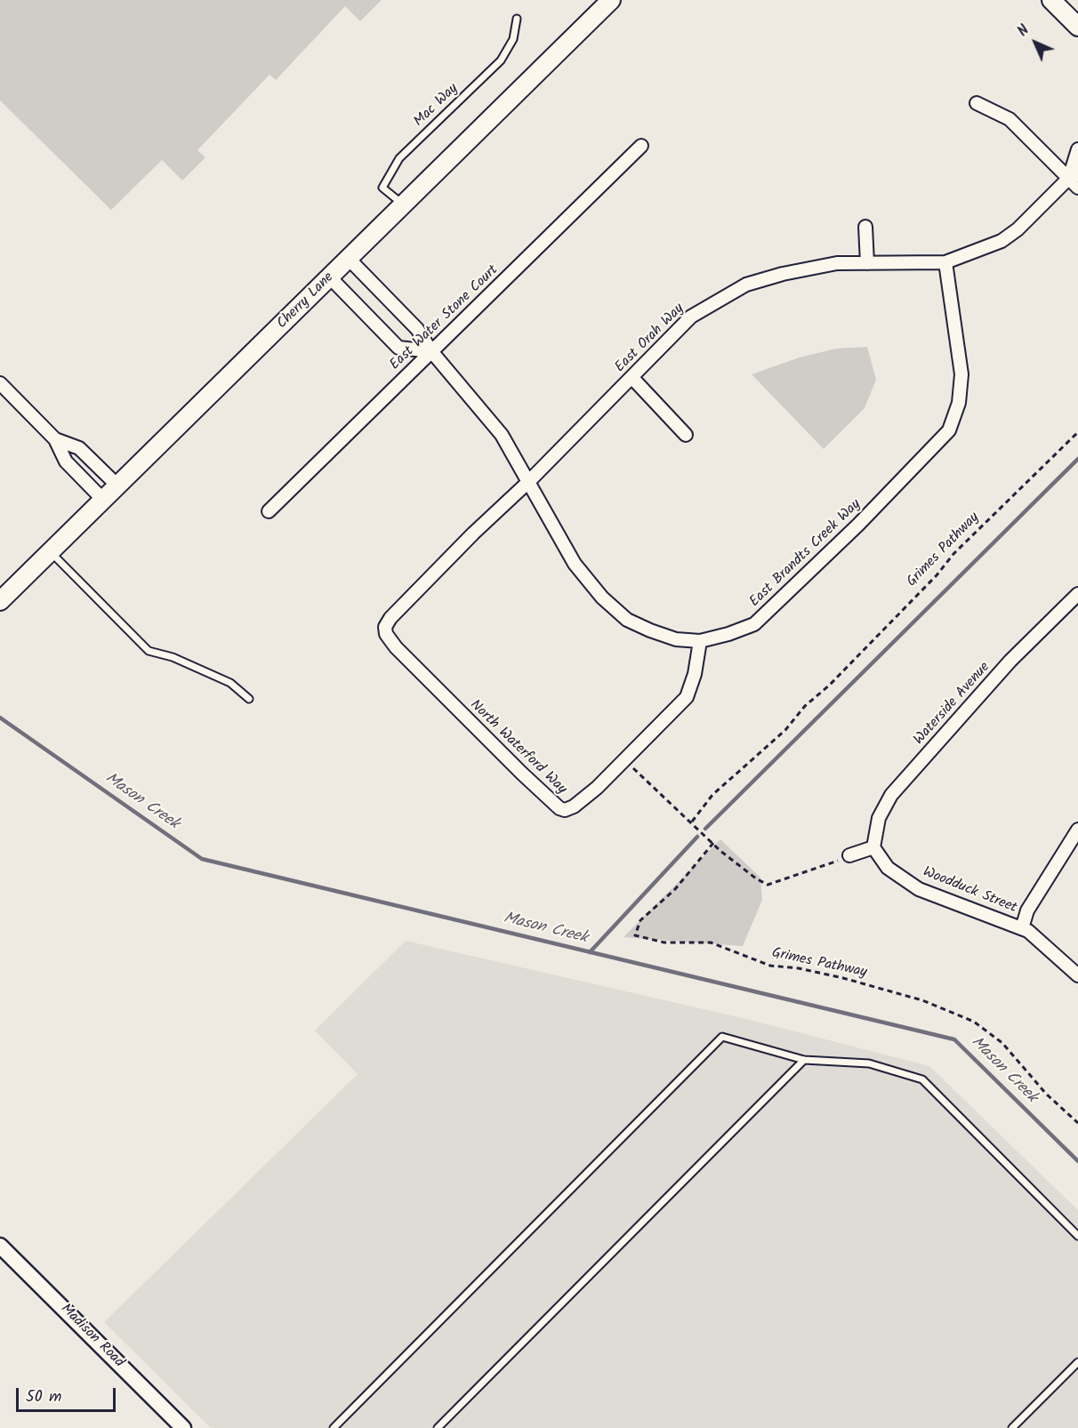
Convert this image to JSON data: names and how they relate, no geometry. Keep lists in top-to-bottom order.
{
  "streets": {
    "main road": ["Cherry Lane"],
    "street": [
      "East Water Stone Court",
      "East Orah Way",
      "East Brandts Creek Way",
      "Waterside Avenue",
      "North Waterford Way",
      "Woodduck Street",
      "Madison Road"
    ],
    "lane": ["Mac Way"],
    "path": ["Grimes Pathway"]
  },
  "crossings": [
    ["Mac Way", "Cherry Lane"],
    ["Cherry Lane", "East Brandts Creek Way"],
    ["East Water Stone Court", "East Brandts Creek Way"],
    ["East Orah Way", "East Brandts Creek Way"],
    ["East Orah Way", "North Waterford Way"],
    ["East Brandts Creek Way", "North Waterford Way"],
    ["Waterside Avenue", "Woodduck Street"]
  ],
  "water": ["Mason Creek"],
  "scale_bar": "50 m",
  "north": "top left"
}
